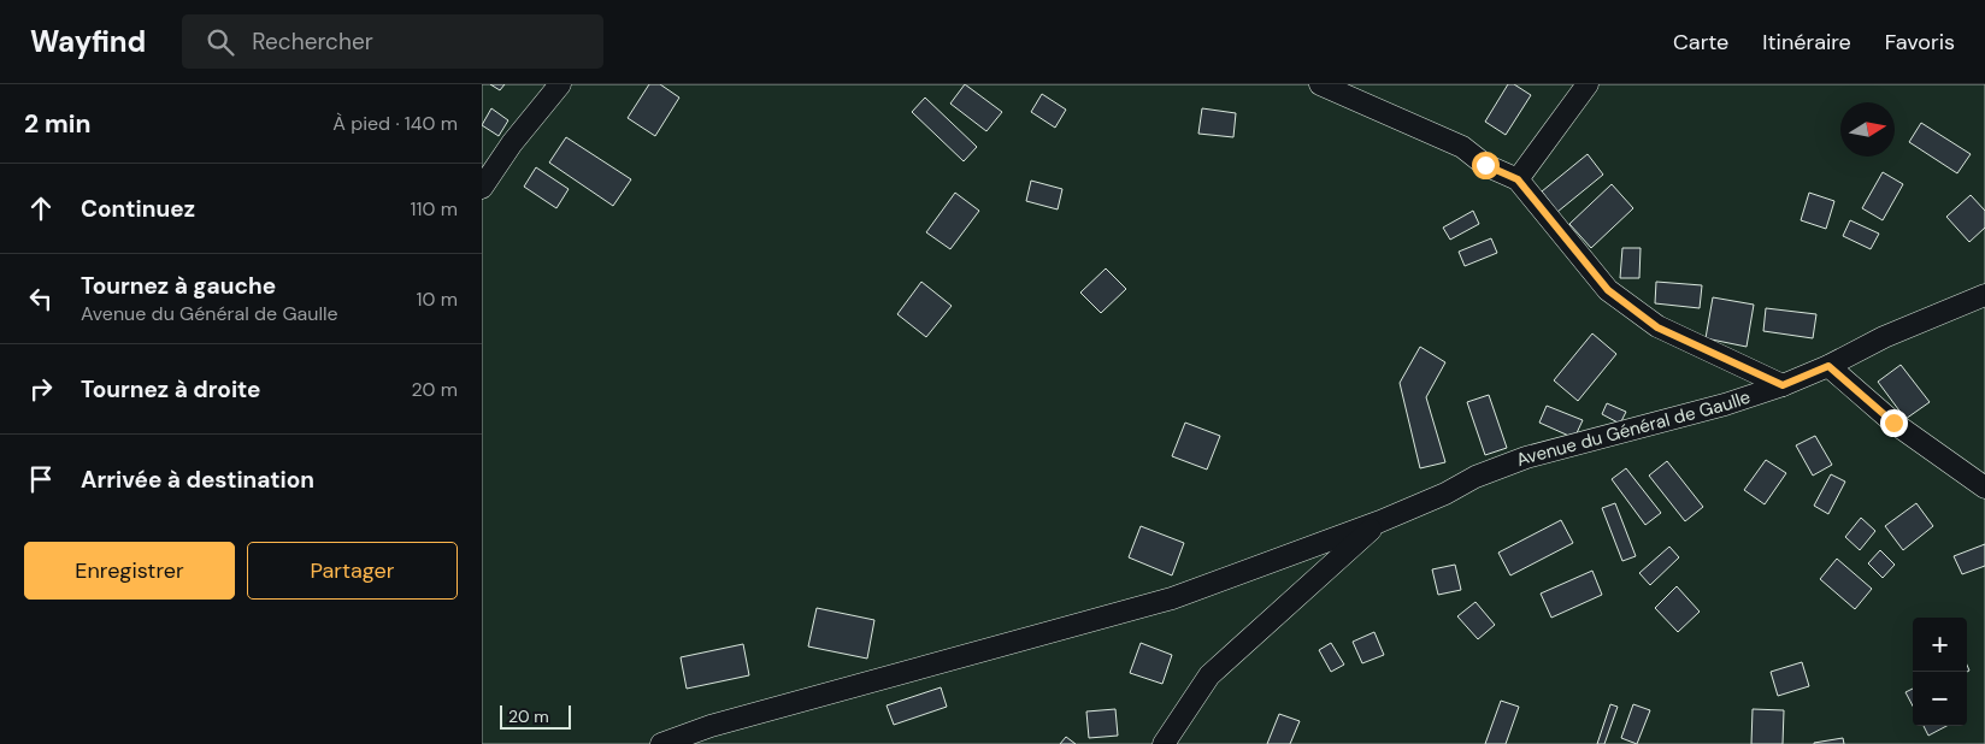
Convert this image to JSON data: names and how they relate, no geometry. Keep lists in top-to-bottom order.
{
  "streets": {
    "street": ["Avenue du Général de Gaulle"]
  },
  "scale_bar": "20 m",
  "north": "right",
  "page": {
    "header": "Wayfind",
    "search": "Rechercher",
    "nav": ["Carte", "Itinéraire", "Favoris"],
    "heading": ["2 min", "À pied · 140 m"],
    "list": [
      ["Continuez", "110 m"],
      ["Tournez à gauche", "Avenue du Général de Gaulle", "10 m"],
      ["Tournez à droite", "20 m"],
      "Arrivée à destination"
    ],
    "buttons": ["Enregistrer", "Partager"],
    "map_buttons": ["+", "−"],
    "scale": "20 m"
  }
}
